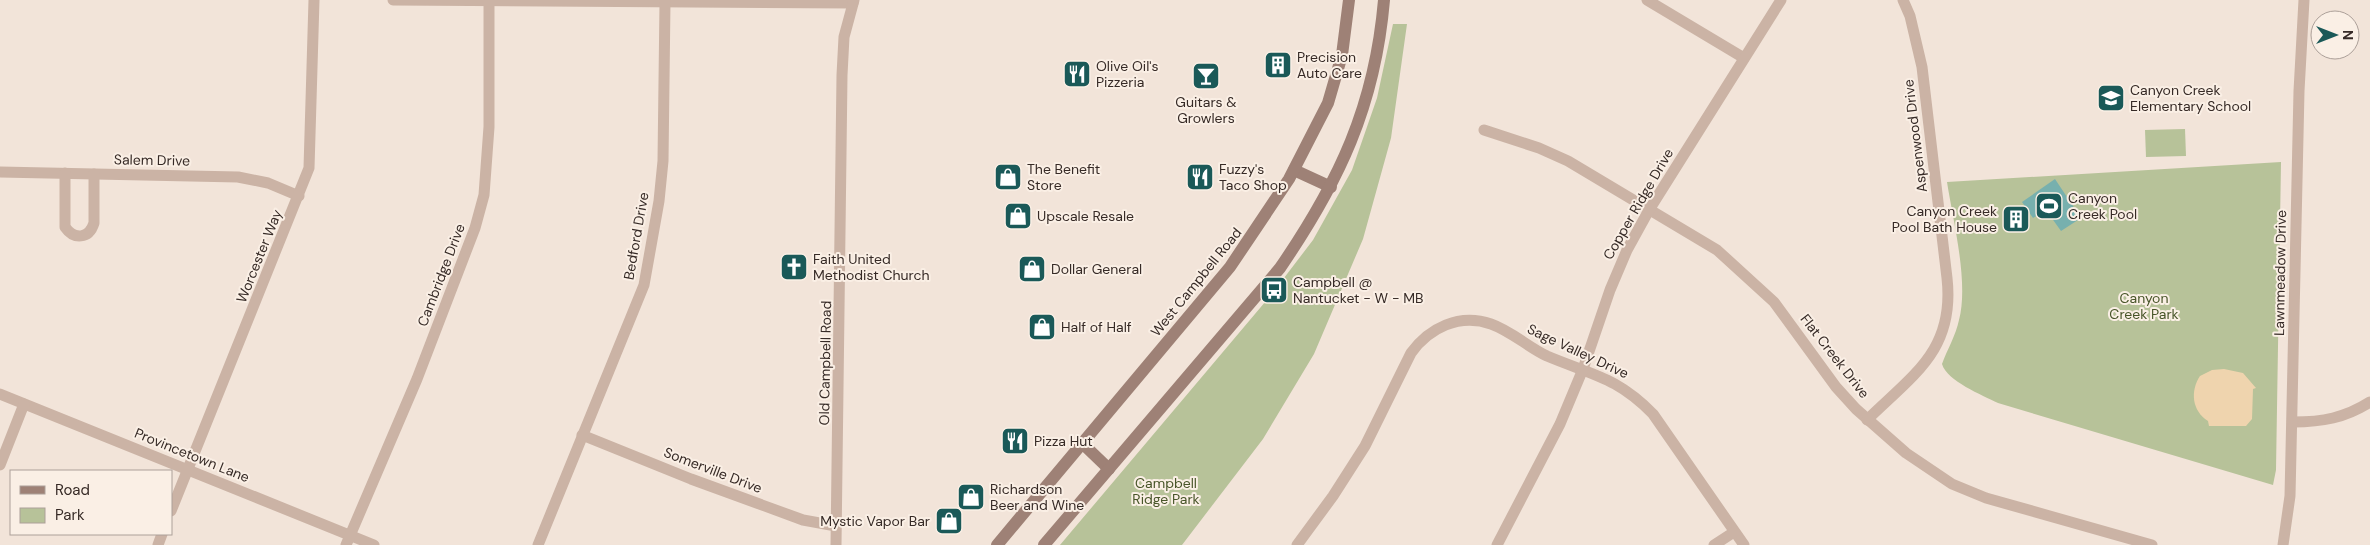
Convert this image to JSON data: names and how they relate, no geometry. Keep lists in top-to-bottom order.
{
  "streets": {
    "main road": ["West Campbell Road"],
    "street": [
      "Aspenwood Drive",
      "Salem Drive",
      "Copper Ridge Drive",
      "Bedford Drive",
      "Worcester Way",
      "Lawnmeadow Drive",
      "Cambridge Drive",
      "Sage Valley Drive",
      "Flat Creek Drive",
      "Old Campbell Road",
      "Provincetown Lane",
      "Somerville Drive"
    ]
  },
  "crossings": [
    ["Aspenwood Drive", "Flat Creek Drive"],
    ["Salem Drive", "Worcester Way"],
    ["Copper Ridge Drive", "Sage Valley Drive"],
    ["Copper Ridge Drive", "Flat Creek Drive"],
    ["Bedford Drive", "Somerville Drive"],
    ["Worcester Way", "Provincetown Lane"],
    ["Cambridge Drive", "Provincetown Lane"],
    ["Old Campbell Road", "Somerville Drive"]
  ],
  "parks": ["Canyon Creek Park", "Campbell Ridge Park"],
  "places": {
    "building": ["Precision Auto Care", "Canyon Creek Pool Bath House"],
    "restaurant": ["Olive Oil's Pizzeria", "Fuzzy's Taco Shop", "Pizza Hut"],
    "bar": ["Guitars & Growlers"],
    "school or university": ["Canyon Creek Elementary School"],
    "shop": [
      "The Benefit Store",
      "Upscale Resale",
      "Dollar General",
      "Half of Half",
      "Richardson Beer and Wine",
      "Mystic Vapor Bar"
    ],
    "sports": ["Canyon Creek Pool"],
    "church": ["Faith United Methodist Church"],
    "bus stop": ["Campbell @ Nantucket - W - MB"]
  },
  "legend": ["Road", "Park"],
  "north": "right"
}
